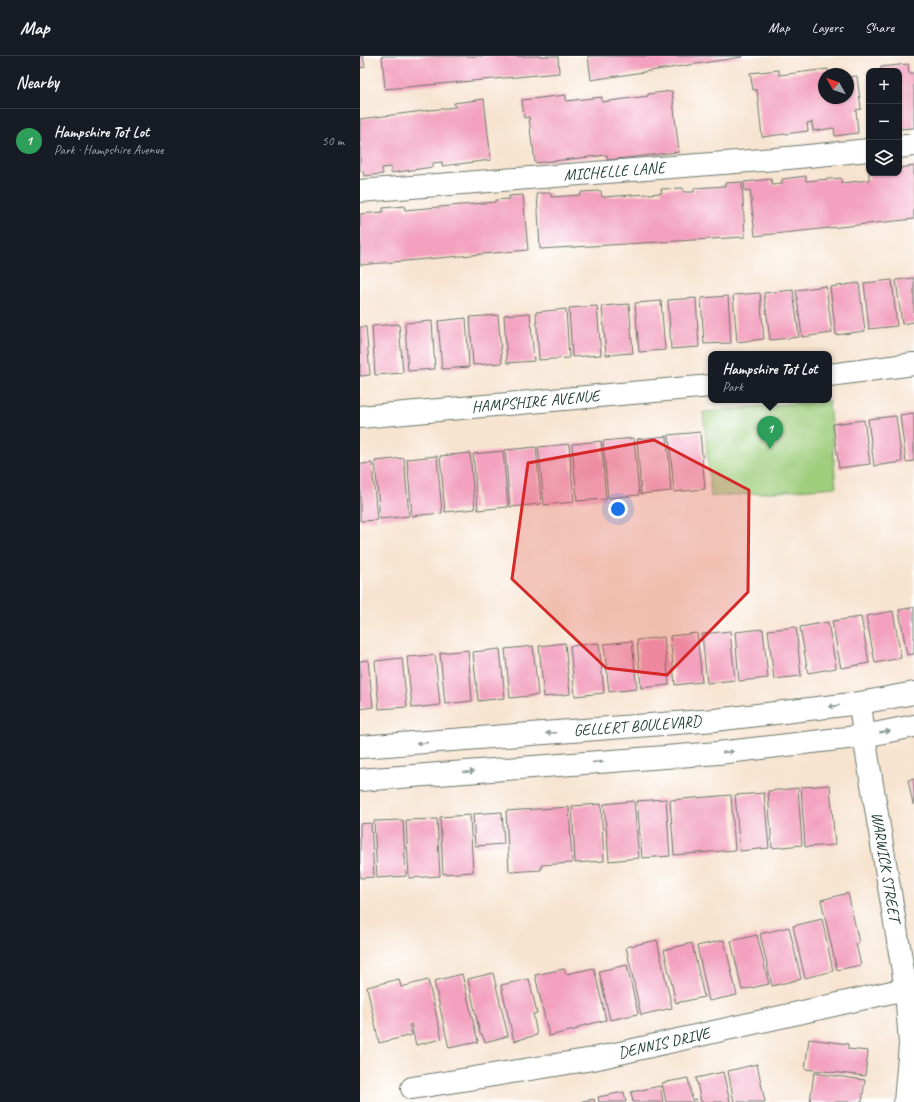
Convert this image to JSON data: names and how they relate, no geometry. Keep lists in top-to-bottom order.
{
  "streets": {
    "street": [
      "MICHELLE LANE",
      "HAMPSHIRE AVENUE",
      "GELLERT BOULEVARD",
      "WARWICK STREET",
      "DENNIS DRIVE"
    ]
  },
  "crossings": [
    ["GELLERT BOULEVARD", "WARWICK STREET"],
    ["WARWICK STREET", "DENNIS DRIVE"]
  ],
  "north": "top left",
  "page": {
    "header": "Map",
    "nav": ["Map", "Layers", "Share"],
    "heading": "Nearby",
    "map_buttons": ["+", "−"],
    "list": [
      {
        "mark": "1",
        "name": "Hampshire Tot Lot",
        "note": "Park · Hampshire Avenue",
        "value": "50 m"
      }
    ],
    "popup": ["Hampshire Tot Lot", "Park"],
    "pins": "1"
  }
}
